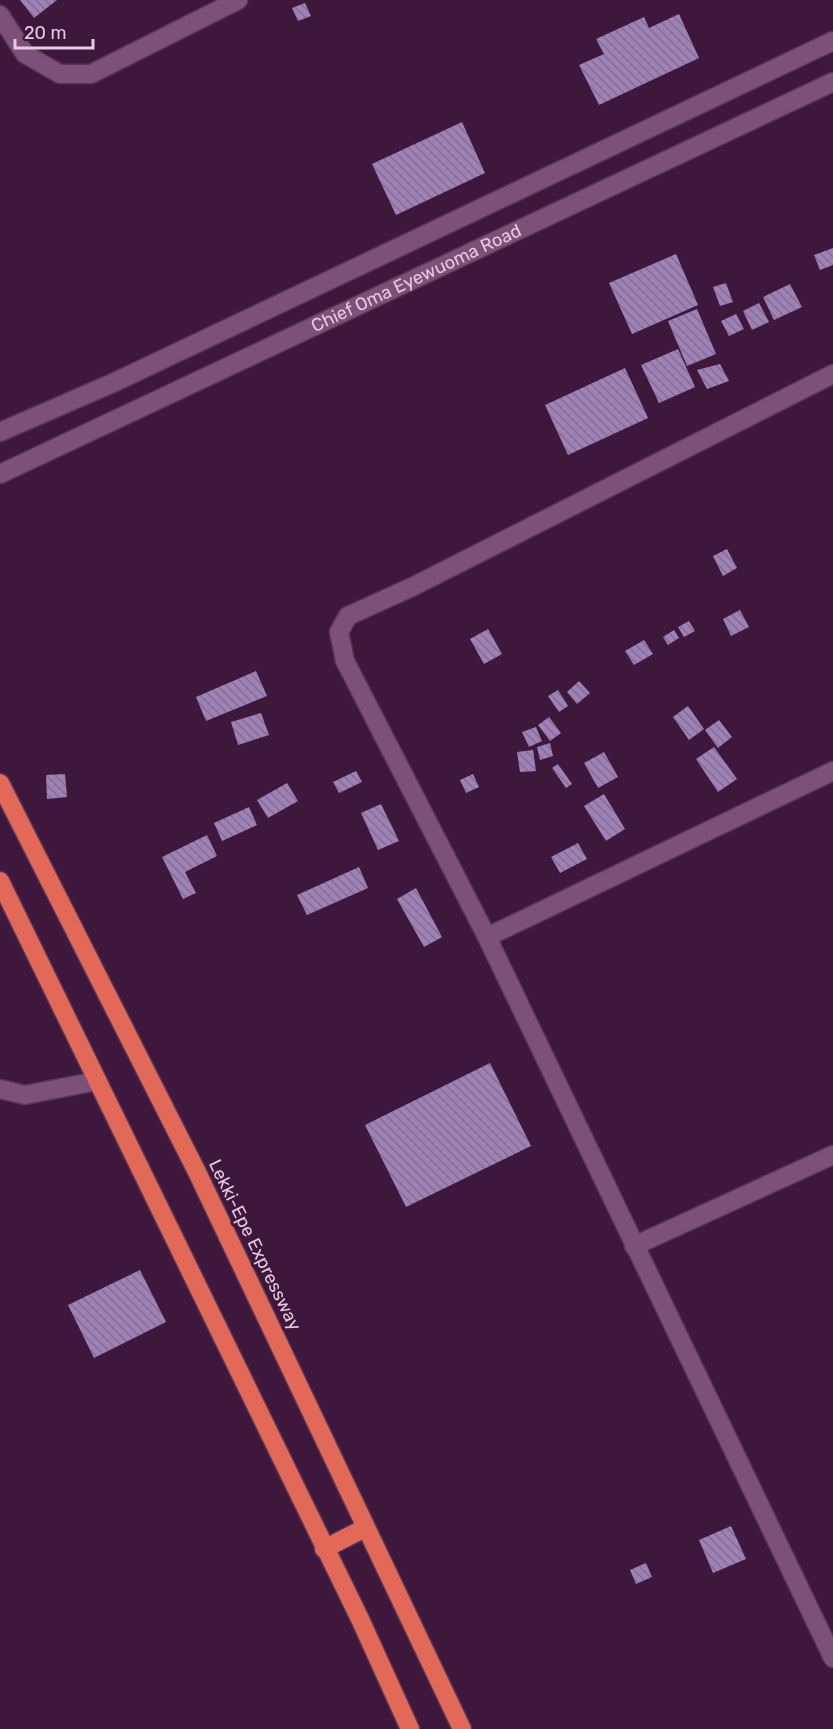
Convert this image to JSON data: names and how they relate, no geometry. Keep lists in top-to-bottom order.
{
  "streets": {
    "highway": ["Lekki-Epe Expressway"],
    "street": ["Chief Oma Eyewuoma Road"]
  },
  "scale_bar": "20 m"
}
